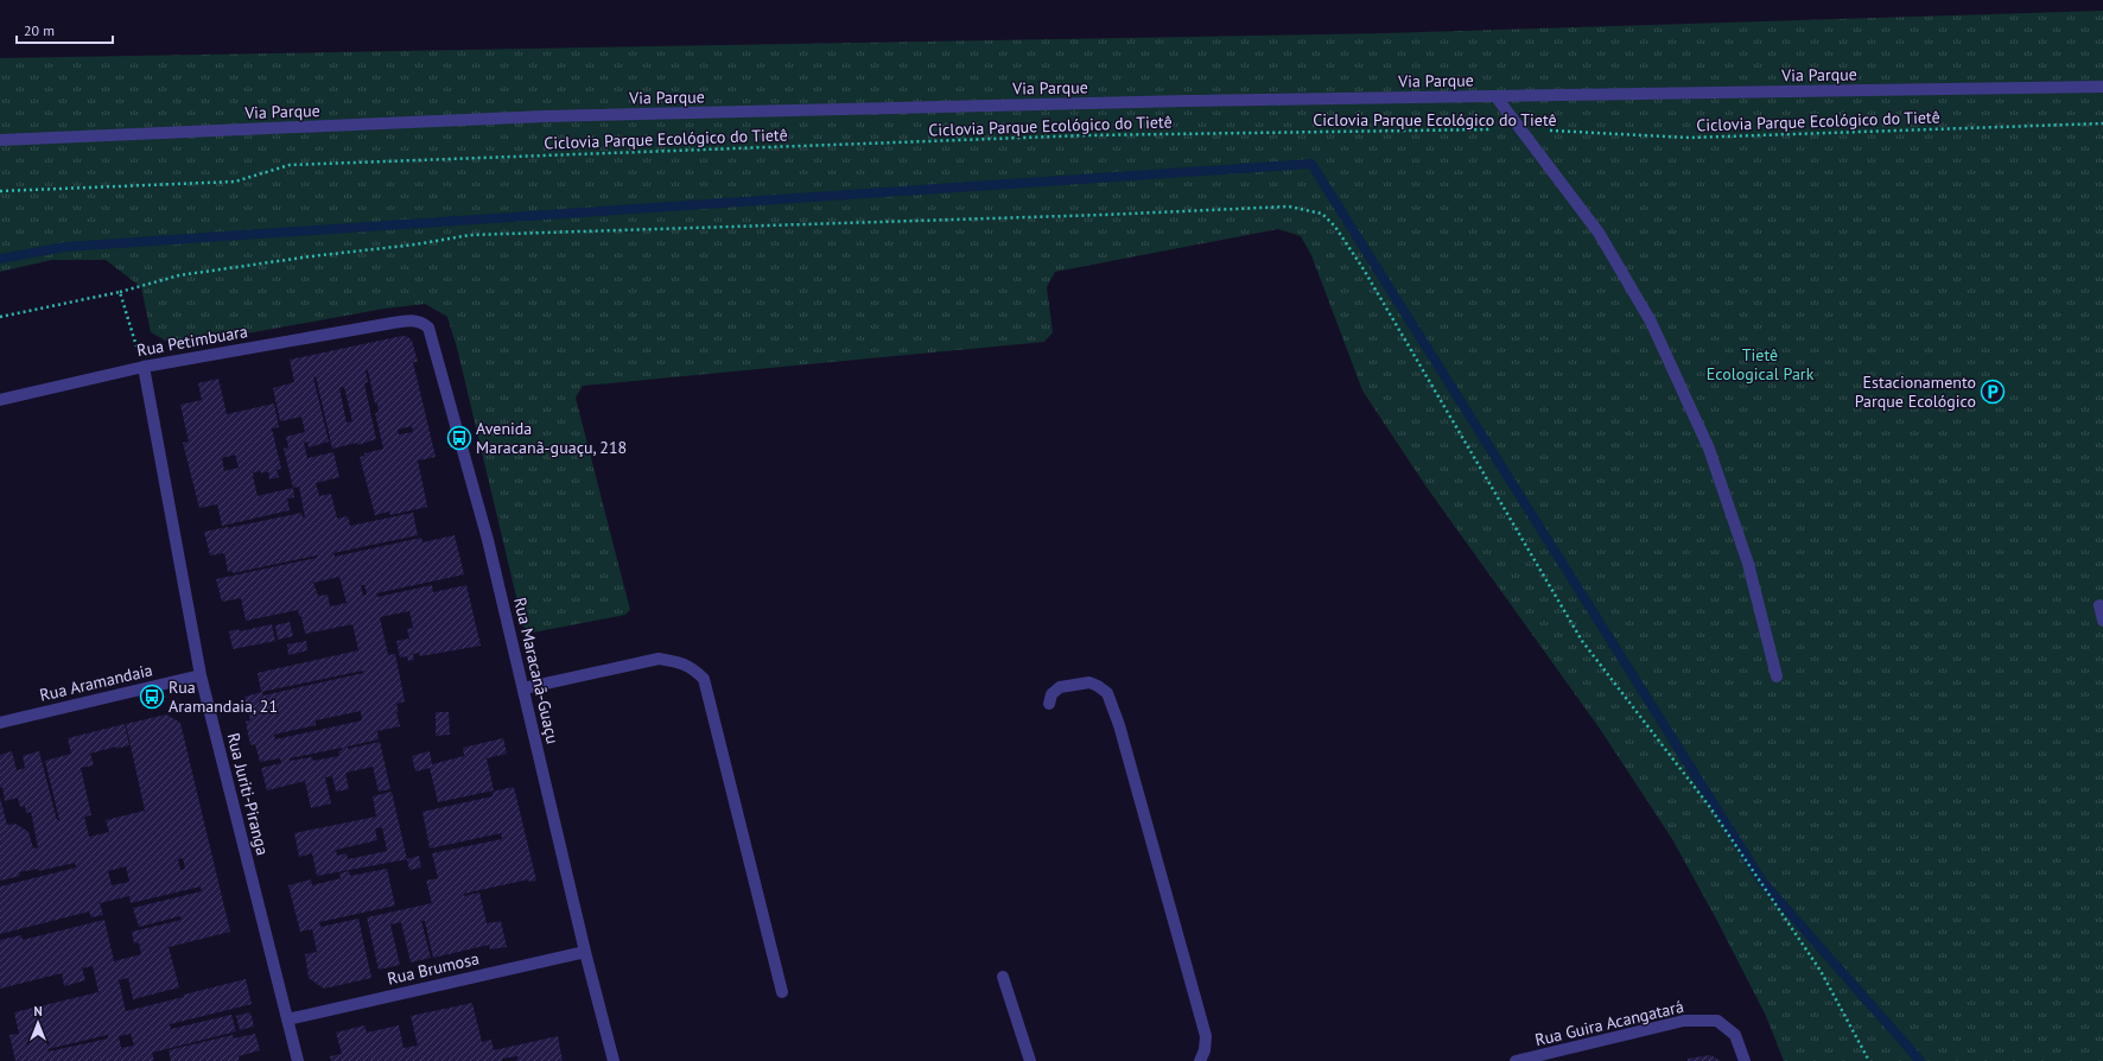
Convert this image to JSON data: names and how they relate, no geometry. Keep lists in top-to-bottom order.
{
  "streets": {
    "street": [
      "Via Parque",
      "Rua Petimbuara",
      "Rua Maracanã-Guaçu",
      "Rua Aramandaia",
      "Rua Juriti-Piranga",
      "Rua Brumosa",
      "Rua Guira Acangatará"
    ],
    "path": ["Ciclovia Parque Ecológico do Tietê"]
  },
  "crossings": [
    ["Rua Petimbuara", "Rua Maracanã-Guaçu"],
    ["Rua Petimbuara", "Rua Juriti-Piranga"],
    ["Rua Maracanã-Guaçu", "Rua Brumosa"],
    ["Rua Aramandaia", "Rua Juriti-Piranga"],
    ["Rua Juriti-Piranga", "Rua Brumosa"]
  ],
  "parks": ["Tietê Ecological Park"],
  "places": {
    "parking": ["Estacionamento Parque Ecológico"],
    "bus stop": ["Avenida Maracanã-guaçu, 218", "Rua Aramandaia, 21"]
  },
  "scale_bar": "20 m",
  "north": "top"
}
